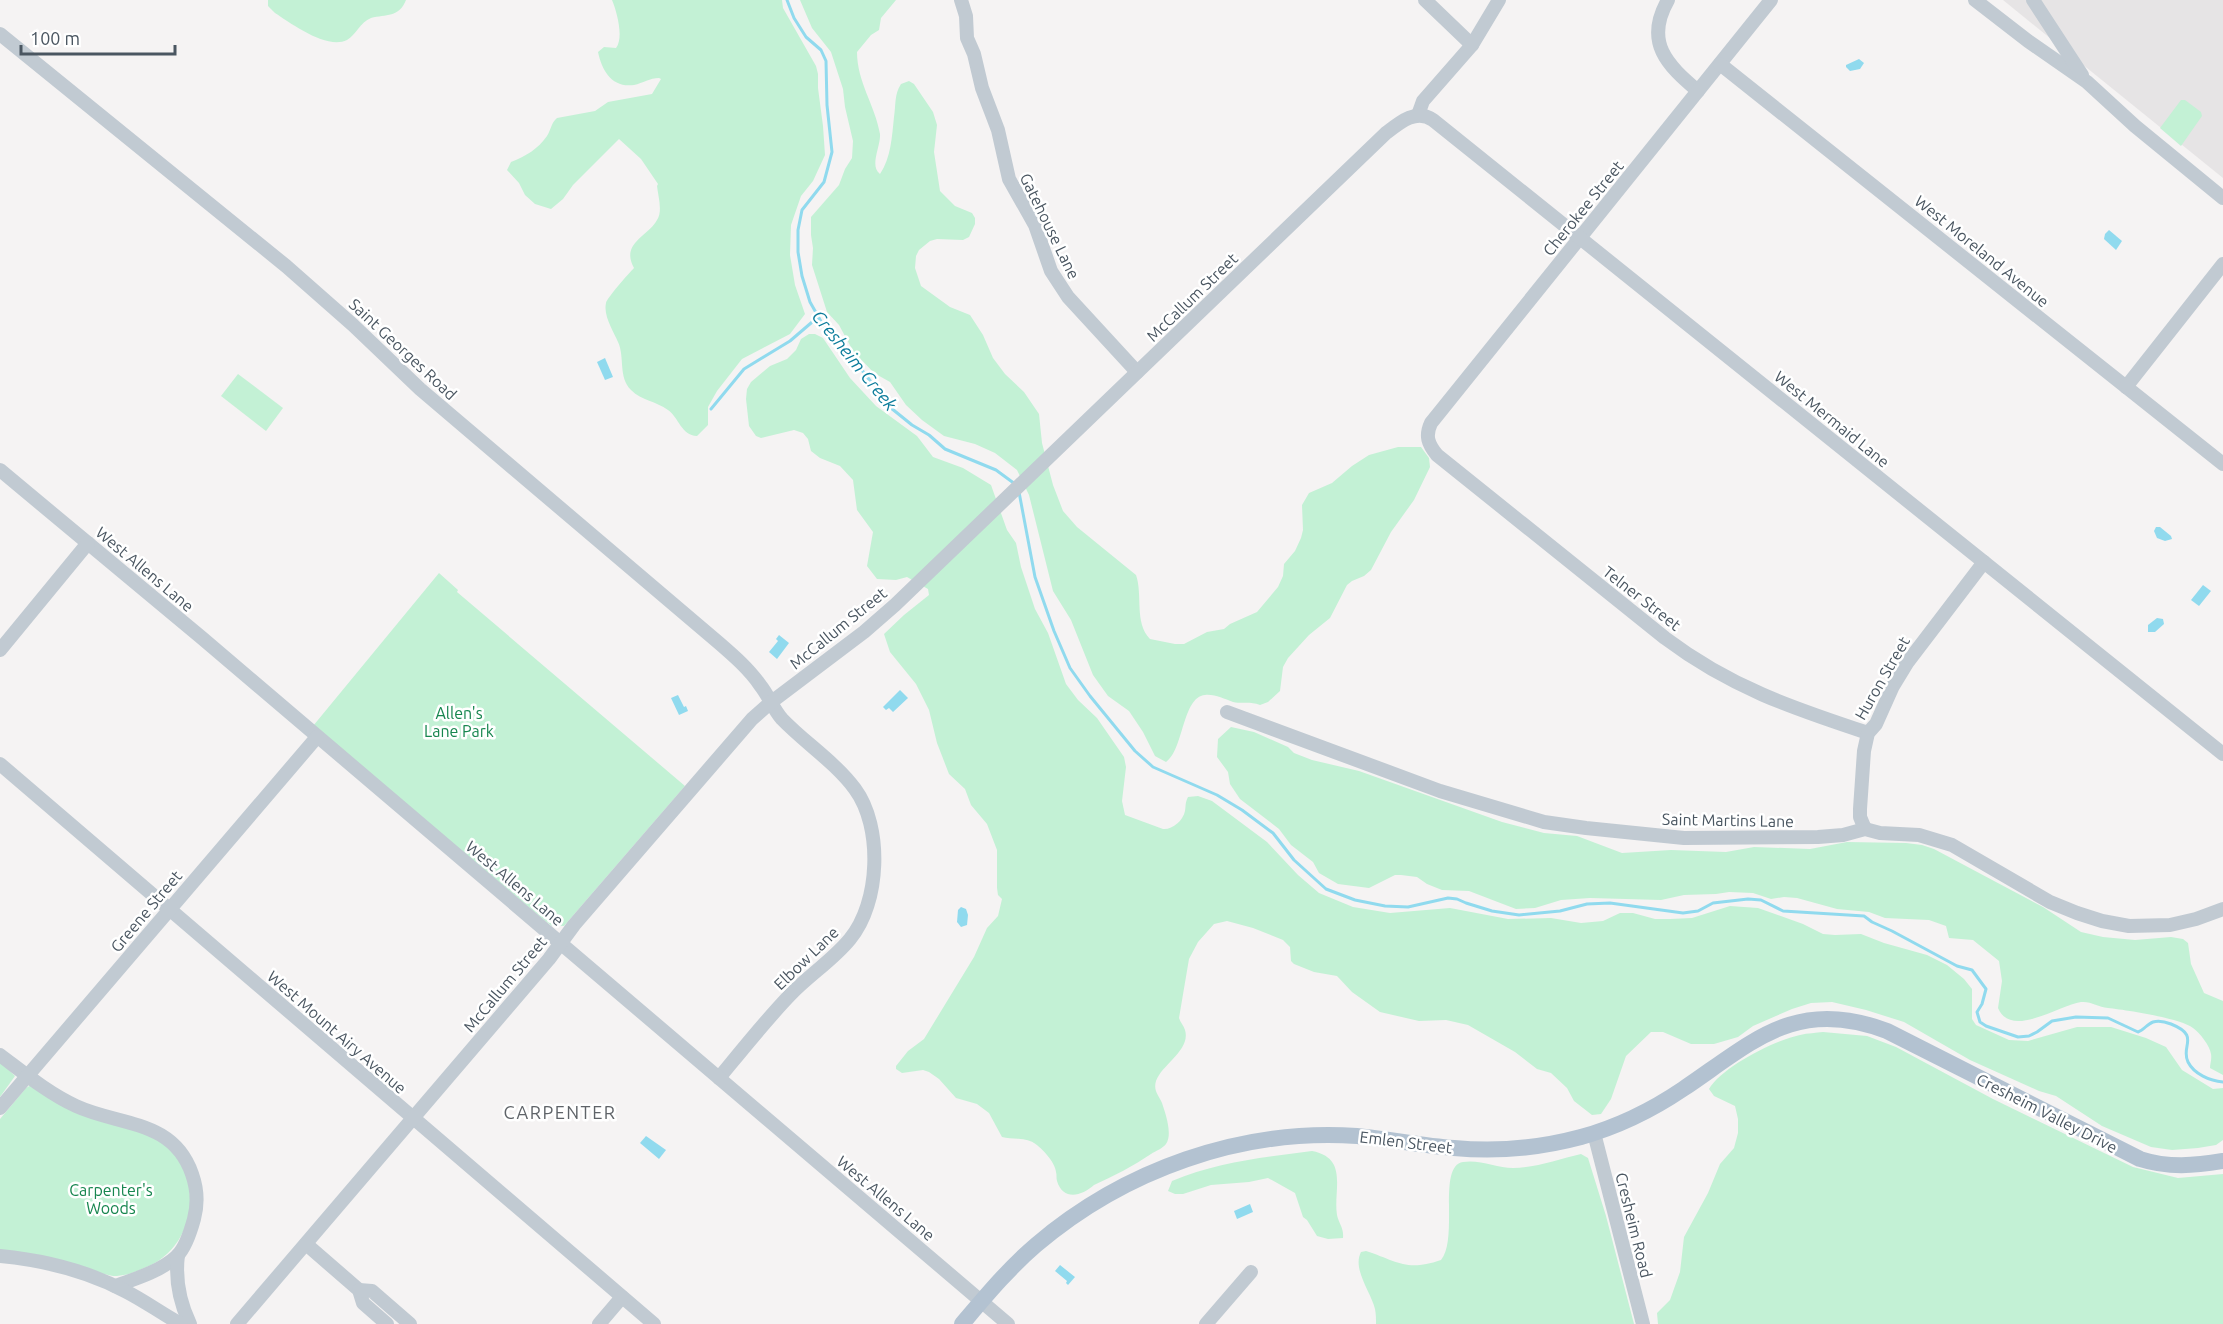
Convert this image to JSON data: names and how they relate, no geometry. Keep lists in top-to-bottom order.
{
  "streets": {
    "main road": ["Cresheim Valley Drive", "Emlen Street"],
    "street": [
      "Cherokee Street",
      "Gatehouse Lane",
      "West Moreland Avenue",
      "McCallum Street",
      "Saint Georges Road",
      "West Mermaid Lane",
      "West Allens Lane",
      "Telner Street",
      "Huron Street",
      "Saint Martins Lane",
      "Greene Street",
      "Elbow Lane",
      "West Mount Airy Avenue",
      "Cresheim Road"
    ]
  },
  "crossings": [
    ["Cherokee Street", "West Moreland Avenue"],
    ["Cherokee Street", "West Mermaid Lane"],
    ["Cherokee Street", "Telner Street"],
    ["Gatehouse Lane", "McCallum Street"],
    ["McCallum Street", "Saint Georges Road"],
    ["McCallum Street", "West Mermaid Lane"],
    ["McCallum Street", "West Allens Lane"],
    ["McCallum Street", "Elbow Lane"],
    ["McCallum Street", "West Mount Airy Avenue"],
    ["Saint Georges Road", "Elbow Lane"],
    ["West Mermaid Lane", "Huron Street"],
    ["West Allens Lane", "Greene Street"],
    ["West Allens Lane", "Elbow Lane"],
    ["West Allens Lane", "Emlen Street"],
    ["Telner Street", "Huron Street"],
    ["Huron Street", "Saint Martins Lane"],
    ["Greene Street", "West Mount Airy Avenue"],
    ["Cresheim Valley Drive", "Emlen Street"],
    ["Emlen Street", "Cresheim Road"]
  ],
  "districts": ["CARPENTER"],
  "water": ["Cresheim Creek"],
  "parks": ["Allen's Lane Park", "Carpenter's Woods"],
  "scale_bar": "100 m"
}
